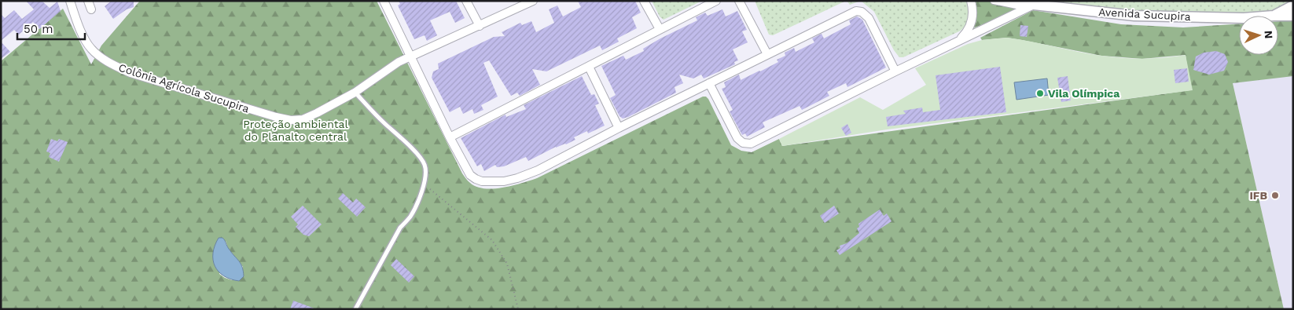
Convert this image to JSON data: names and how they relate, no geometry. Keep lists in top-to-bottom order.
{
  "streets": {
    "street": ["Avenida Sucupira", "Colônia Agrícola Sucupira"]
  },
  "parks": ["Proteção ambiental do Planalto central"],
  "places": ["Vila Olímpica", "IFB"],
  "scale_bar": "50 m",
  "north": "right"
}
